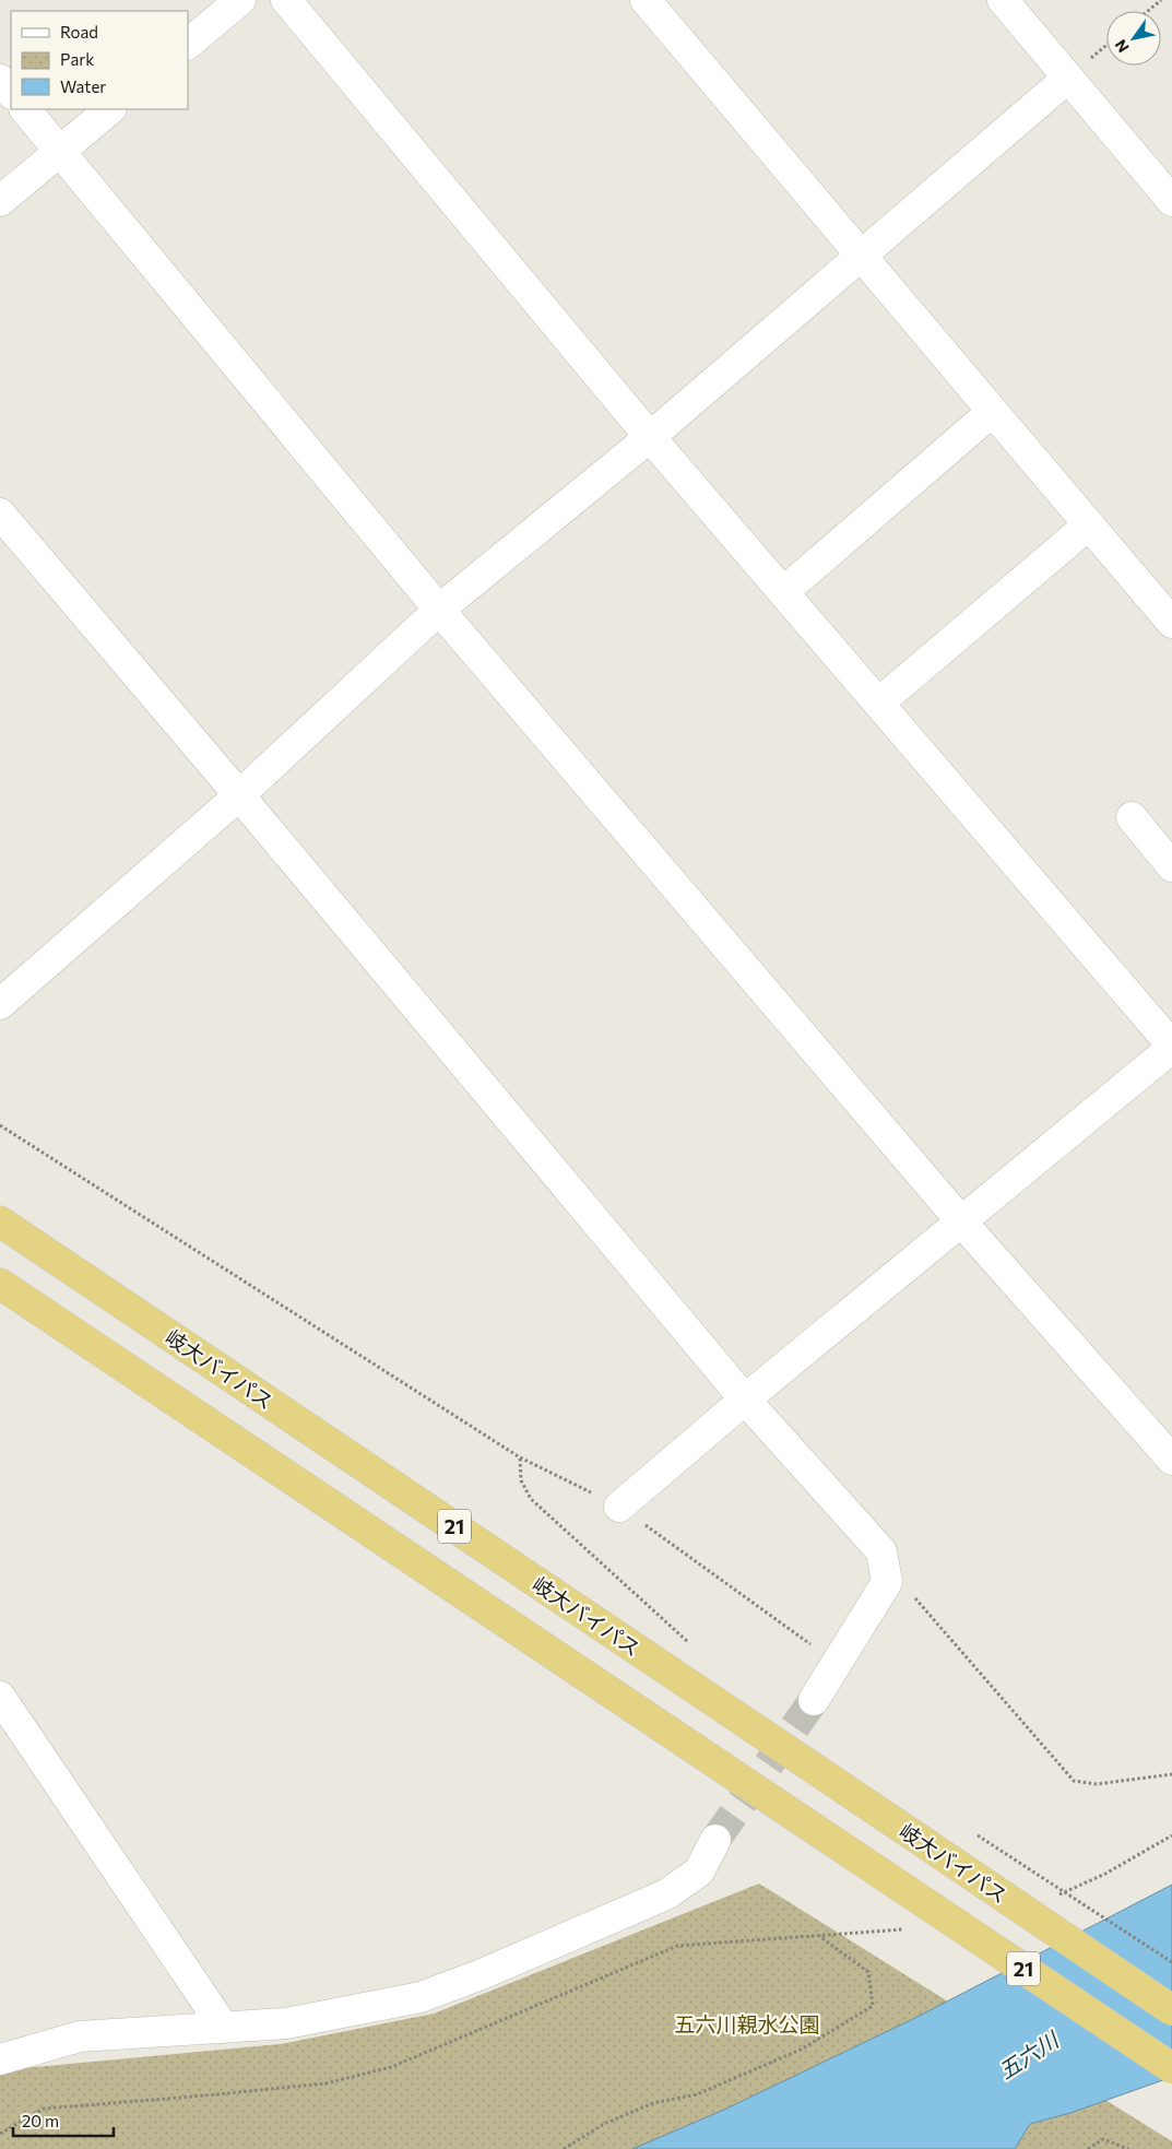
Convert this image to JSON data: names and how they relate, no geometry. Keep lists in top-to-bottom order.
{
  "streets": {
    "highway": ["岐大バイパス", "21"]
  },
  "water": ["五六川"],
  "parks": ["五六川親水公園"],
  "legend": ["Road", "Park", "Water"],
  "scale_bar": "20 m",
  "north": "bottom left"
}
